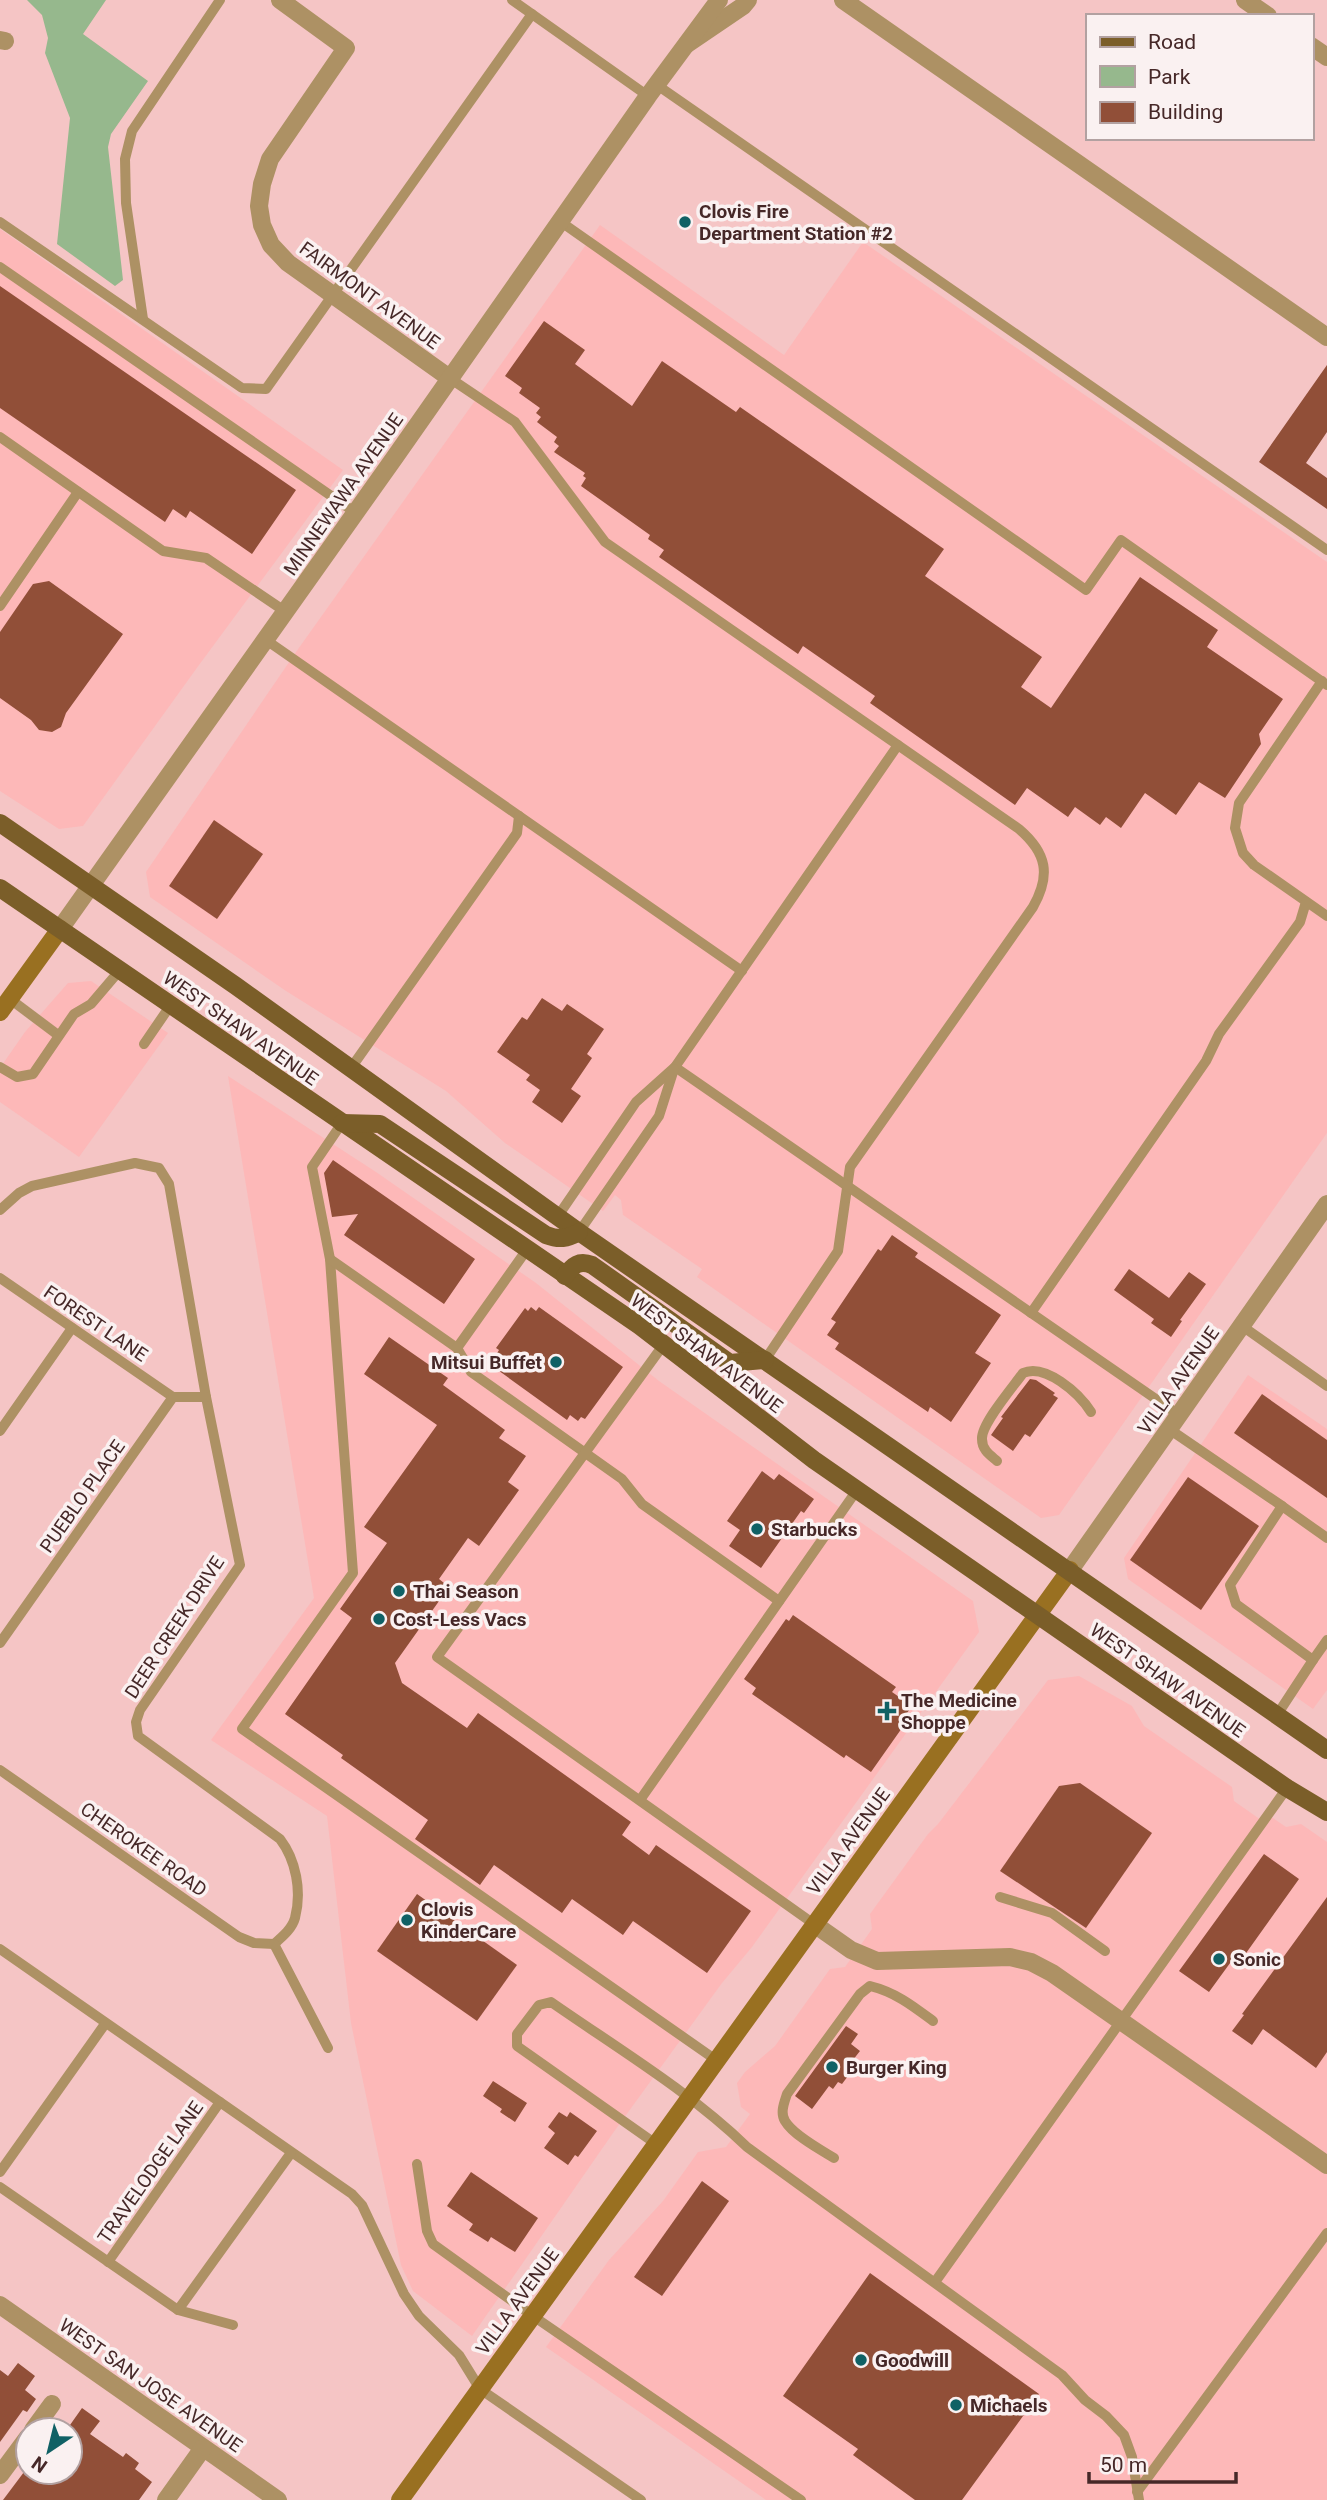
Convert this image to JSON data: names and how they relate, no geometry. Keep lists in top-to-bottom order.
{
  "streets": {
    "main road": ["MINNEWAWA AVENUE", "WEST SHAW AVENUE", "VILLA AVENUE"],
    "street": ["FAIRMONT AVENUE", "WEST SAN JOSE AVENUE"],
    "lane": [
      "FOREST LANE",
      "PUEBLO PLACE",
      "DEER CREEK DRIVE",
      "CHEROKEE ROAD",
      "TRAVELODGE LANE"
    ]
  },
  "crossings": [
    ["FAIRMONT AVENUE", "MINNEWAWA AVENUE"],
    ["MINNEWAWA AVENUE", "WEST SHAW AVENUE"],
    ["WEST SHAW AVENUE", "VILLA AVENUE"],
    ["FOREST LANE", "PUEBLO PLACE"],
    ["VILLA AVENUE", "TRAVELODGE LANE"],
    ["DEER CREEK DRIVE", "CHEROKEE ROAD"]
  ],
  "places": {
    "other": [
      "Clovis Fire Department Station #2",
      "Mitsui Buffet",
      "Starbucks",
      "Thai Season",
      "Cost-Less Vacs",
      "Clovis KinderCare",
      "Sonic",
      "Burger King",
      "Goodwill",
      "Michaels"
    ],
    "health": ["The Medicine Shoppe"]
  },
  "legend": ["Road", "Park", "Building"],
  "scale_bar": "50 m",
  "north": "bottom left"
}
